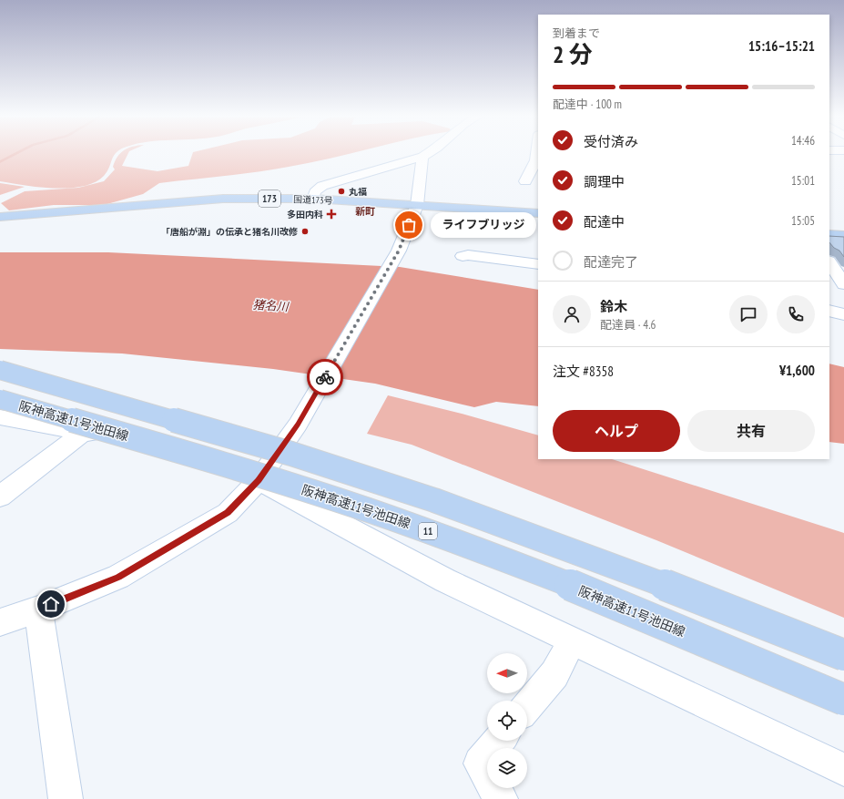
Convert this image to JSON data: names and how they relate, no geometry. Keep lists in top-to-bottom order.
{
  "streets": {
    "highway": [
      "173",
      "国道173号",
      "阪神高速11号池田線",
      "11"
    ]
  },
  "districts": ["新町"],
  "water": ["猪名川"],
  "places": {
    "other": ["丸福", "ライフブリッジ", "「唐船が淵」の伝承と猪名川改修"],
    "health": ["多田内科"]
  },
  "north": "left",
  "page": {
    "heading": ["2 分", "到着まで", "15:16–15:21"],
    "panel": [
      "鈴木",
      "配達員 · 4.6",
      "注文 #8358",
      "¥1,600"
    ],
    "bar": "配達中 · 100 m",
    "list": [
      ["受付済み", "14:46"],
      ["調理中", "15:01"],
      ["配達中", "15:05"],
      "配達完了"
    ],
    "bubble": "ライフブリッジ",
    "buttons": ["ヘルプ", "共有"]
  }
}
